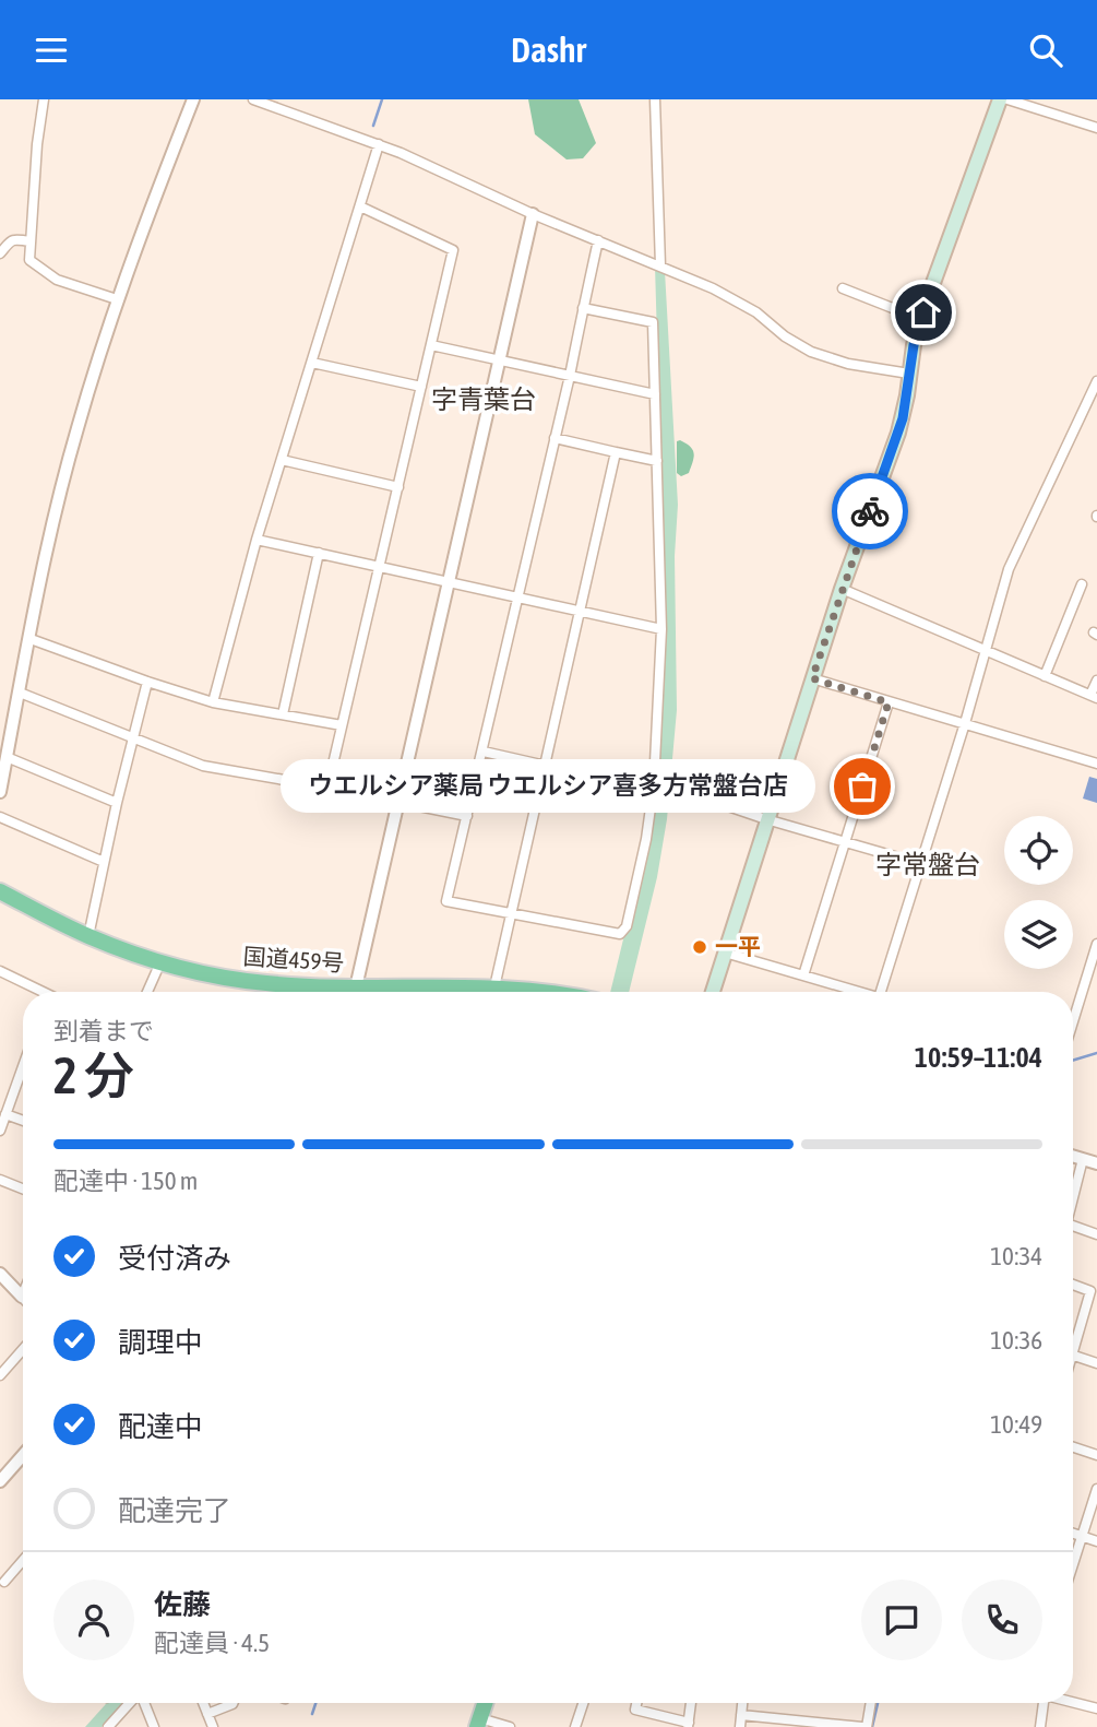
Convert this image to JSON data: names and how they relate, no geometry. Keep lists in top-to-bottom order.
{
  "streets": {
    "highway": ["国道459号"]
  },
  "districts": ["字青葉台", "字常盤台"],
  "places": ["ウエルシア薬局 ウエルシア喜多方常盤台店", "一平"],
  "page": {
    "header": "Dashr",
    "bubble": "ウエルシア薬局 ウエルシア喜多方常盤台店",
    "heading": ["2 分", "到着まで", "10:59–11:04"],
    "panel": ["佐藤", "配達員 · 4.5"],
    "bar": "配達中 · 150 m",
    "list": [
      ["受付済み", "10:34"],
      ["調理中", "10:36"],
      ["配達中", "10:49"],
      "配達完了"
    ]
  }
}
